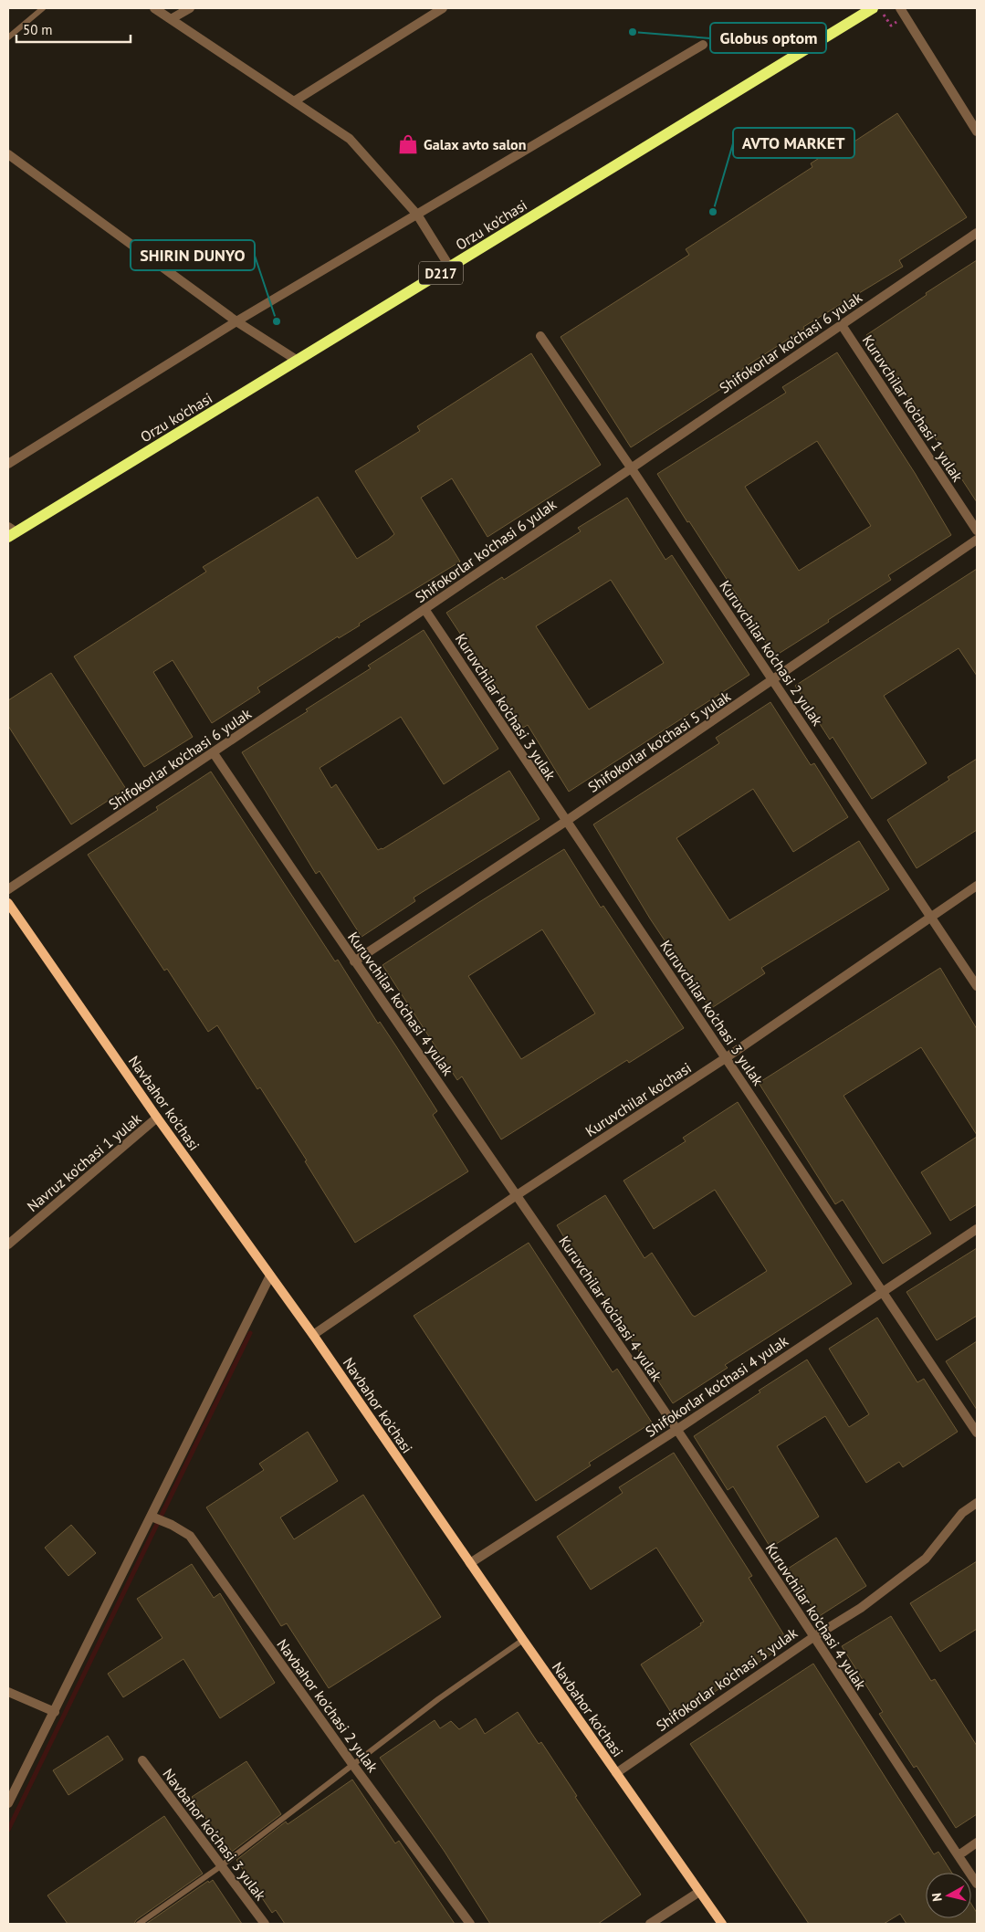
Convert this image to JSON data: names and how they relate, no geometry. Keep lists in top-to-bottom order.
{
  "streets": {
    "main road": ["Orzu ko'chasi", "D217", "Navbahor ko'chasi"],
    "street": [
      "Shifokorlar ko'chasi 6 yulak",
      "Kuruvchilar ko'chasi 1 yulak",
      "Kuruvchilar ko'chasi 2 yulak",
      "Kuruvchilar ko'chasi 3 yulak",
      "Shifokorlar ko'chasi 5 yulak",
      "Kuruvchilar ko'chasi 4 yulak",
      "Kuruvchilar ko'chasi",
      "Navruz ko'chasi 1 yulak",
      "Shifokorlar ko'chasi 4 yulak",
      "Shifokorlar ko'chasi 3 yulak",
      "Navbahor ko'chasi 2 yulak",
      "Navbahor ko'chasi 3 yulak"
    ]
  },
  "crossings": [
    ["Shifokorlar ko'chasi 6 yulak", "Kuruvchilar ko'chasi 1 yulak"],
    ["Shifokorlar ko'chasi 6 yulak", "Kuruvchilar ko'chasi 2 yulak"],
    ["Shifokorlar ko'chasi 6 yulak", "Kuruvchilar ko'chasi 3 yulak"],
    ["Shifokorlar ko'chasi 6 yulak", "Kuruvchilar ko'chasi 4 yulak"],
    ["Kuruvchilar ko'chasi 2 yulak", "Shifokorlar ko'chasi 5 yulak"],
    ["Kuruvchilar ko'chasi 2 yulak", "Kuruvchilar ko'chasi"],
    ["Kuruvchilar ko'chasi 3 yulak", "Shifokorlar ko'chasi 5 yulak"],
    ["Kuruvchilar ko'chasi 3 yulak", "Kuruvchilar ko'chasi"],
    ["Kuruvchilar ko'chasi 3 yulak", "Shifokorlar ko'chasi 4 yulak"],
    ["Shifokorlar ko'chasi 5 yulak", "Kuruvchilar ko'chasi 4 yulak"],
    ["Kuruvchilar ko'chasi 4 yulak", "Kuruvchilar ko'chasi"],
    ["Kuruvchilar ko'chasi 4 yulak", "Shifokorlar ko'chasi 4 yulak"],
    ["Kuruvchilar ko'chasi 4 yulak", "Shifokorlar ko'chasi 3 yulak"],
    ["Kuruvchilar ko'chasi", "Navbahor ko'chasi"],
    ["Navbahor ko'chasi", "Navruz ko'chasi 1 yulak"],
    ["Navbahor ko'chasi", "Shifokorlar ko'chasi 4 yulak"],
    ["Navbahor ko'chasi", "Shifokorlar ko'chasi 3 yulak"]
  ],
  "places": {
    "other": ["Globus optom", "AVTO MARKET", "SHIRIN DUNYO"],
    "shop": ["Galax avto salon"]
  },
  "scale_bar": "50 m",
  "north": "left"
}
